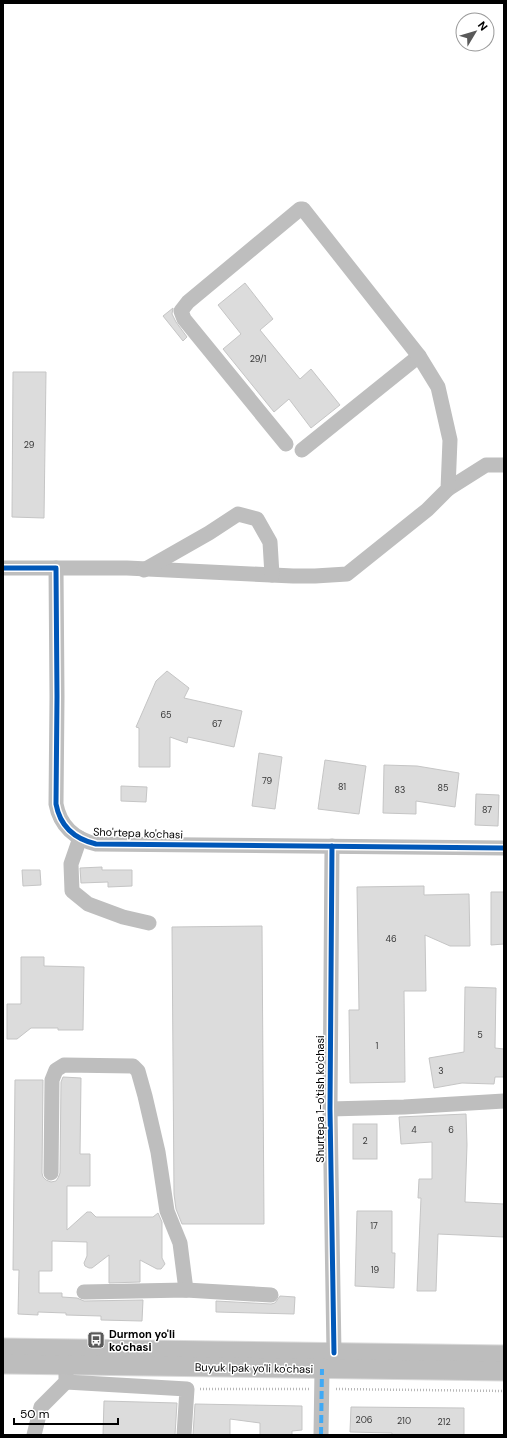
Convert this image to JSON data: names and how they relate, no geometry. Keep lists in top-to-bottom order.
{
  "streets": {
    "main road": ["Buyuk Ipak yo'li ko'chasi"],
    "street": ["Sho'rtepa ko'chasi", "Shurtepa 1-o'tish ko'chasi"]
  },
  "crossings": [
    ["Sho'rtepa ko'chasi", "Shurtepa 1-o'tish ko'chasi"],
    ["Shurtepa 1-o'tish ko'chasi", "Buyuk Ipak yo'li ko'chasi"]
  ],
  "places": {
    "bus stop": ["Durmon yo'li ko'chasi"]
  },
  "house_numbers": [
    "29/1",
    "29",
    "65",
    "67",
    "79",
    "81",
    "85",
    "83",
    "87",
    "46",
    "5",
    "1",
    "3",
    "4",
    "6",
    "2",
    "17",
    "19",
    "206",
    "210",
    "212"
  ],
  "scale_bar": "50 m",
  "north": "top right"
}
